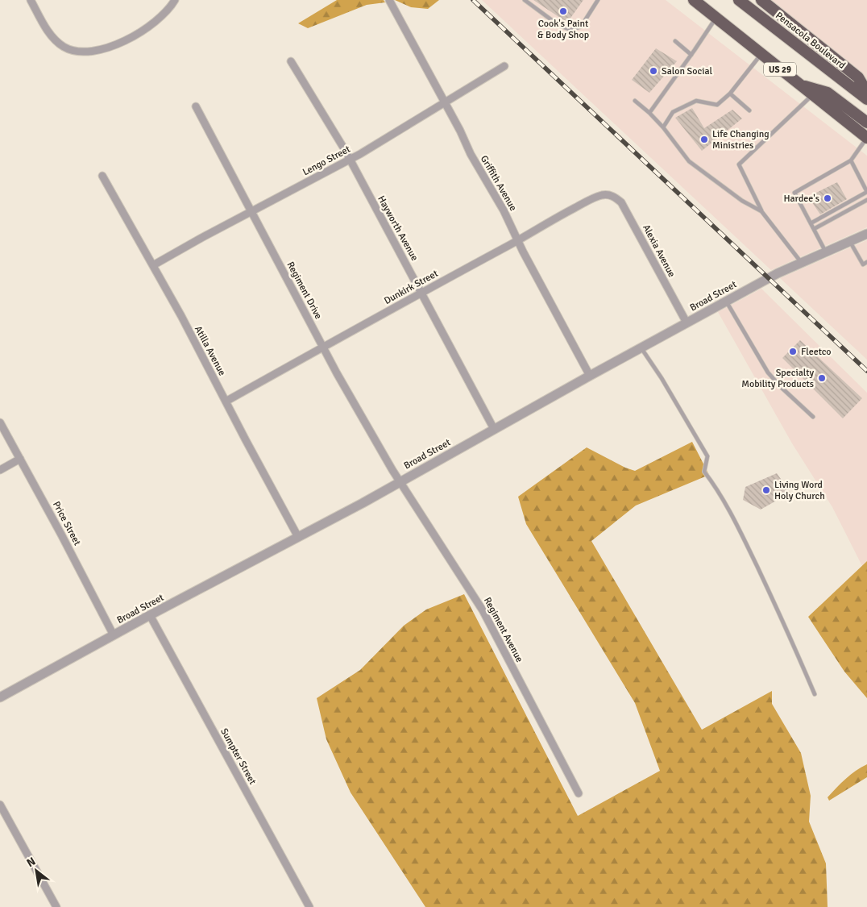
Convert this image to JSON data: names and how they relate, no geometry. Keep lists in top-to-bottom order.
{
  "streets": {
    "highway": ["Pensacola Boulevard", "US 29"],
    "street": [
      "Lengo Street",
      "Griffith Avenue",
      "Hayworth Avenue",
      "Alexia Avenue",
      "Dunkirk Street",
      "Regiment Drive",
      "Broad Street",
      "Atilla Avenue",
      "Price Street",
      "Regiment Avenue",
      "Sumpter Street"
    ]
  },
  "crossings": [
    ["Lengo Street", "Griffith Avenue"],
    ["Lengo Street", "Hayworth Avenue"],
    ["Lengo Street", "Regiment Drive"],
    ["Lengo Street", "Atilla Avenue"],
    ["Griffith Avenue", "Dunkirk Street"],
    ["Griffith Avenue", "Broad Street"],
    ["Hayworth Avenue", "Dunkirk Street"],
    ["Hayworth Avenue", "Broad Street"],
    ["Alexia Avenue", "Dunkirk Street"],
    ["Alexia Avenue", "Broad Street"],
    ["Dunkirk Street", "Regiment Drive"],
    ["Dunkirk Street", "Atilla Avenue"],
    ["Regiment Drive", "Broad Street"],
    ["Regiment Drive", "Regiment Avenue"],
    ["Broad Street", "Atilla Avenue"],
    ["Broad Street", "Price Street"],
    ["Broad Street", "Regiment Avenue"],
    ["Broad Street", "Sumpter Street"]
  ],
  "places": [
    "Cook's Paint & Body Shop",
    "Salon Social",
    "Life Changing Ministries",
    "Hardee's",
    "Fleetco",
    "Specialty Mobility Products",
    "Living Word Holy Church"
  ],
  "north": "top left"
}
